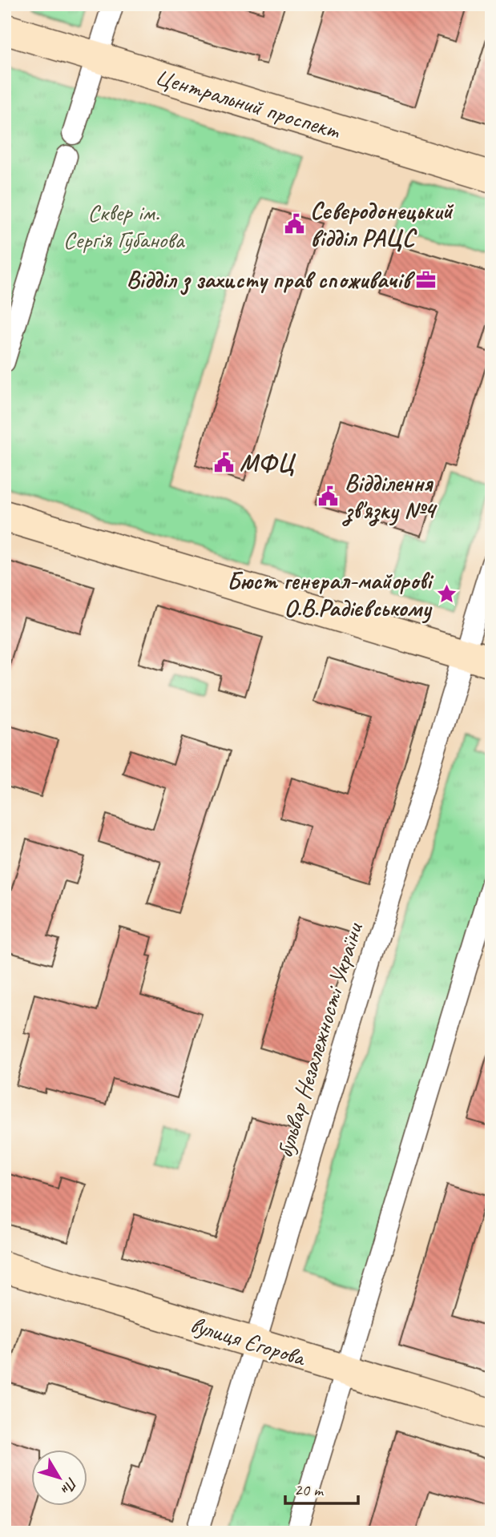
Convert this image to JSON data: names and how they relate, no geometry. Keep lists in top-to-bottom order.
{
  "streets": {
    "street": ["Центральний проспект", "бульвар Незалежності України", "вулиця Єгорова"]
  },
  "crossings": [
    ["бульвар Незалежності України", "вулиця Єгорова"]
  ],
  "parks": ["Сквер ім. Сергія Губанова"],
  "places": {
    "public building": ["Сєвєродонецький відділ РАЦС", "МФЦ", "Відділення зв'язку №4"],
    "office": ["Відділ з захисту прав споживачів"],
    "place": ["Бюст генерал-майорові О.В.Радієвському"]
  },
  "scale_bar": "20 m",
  "north": "bottom right"
}
